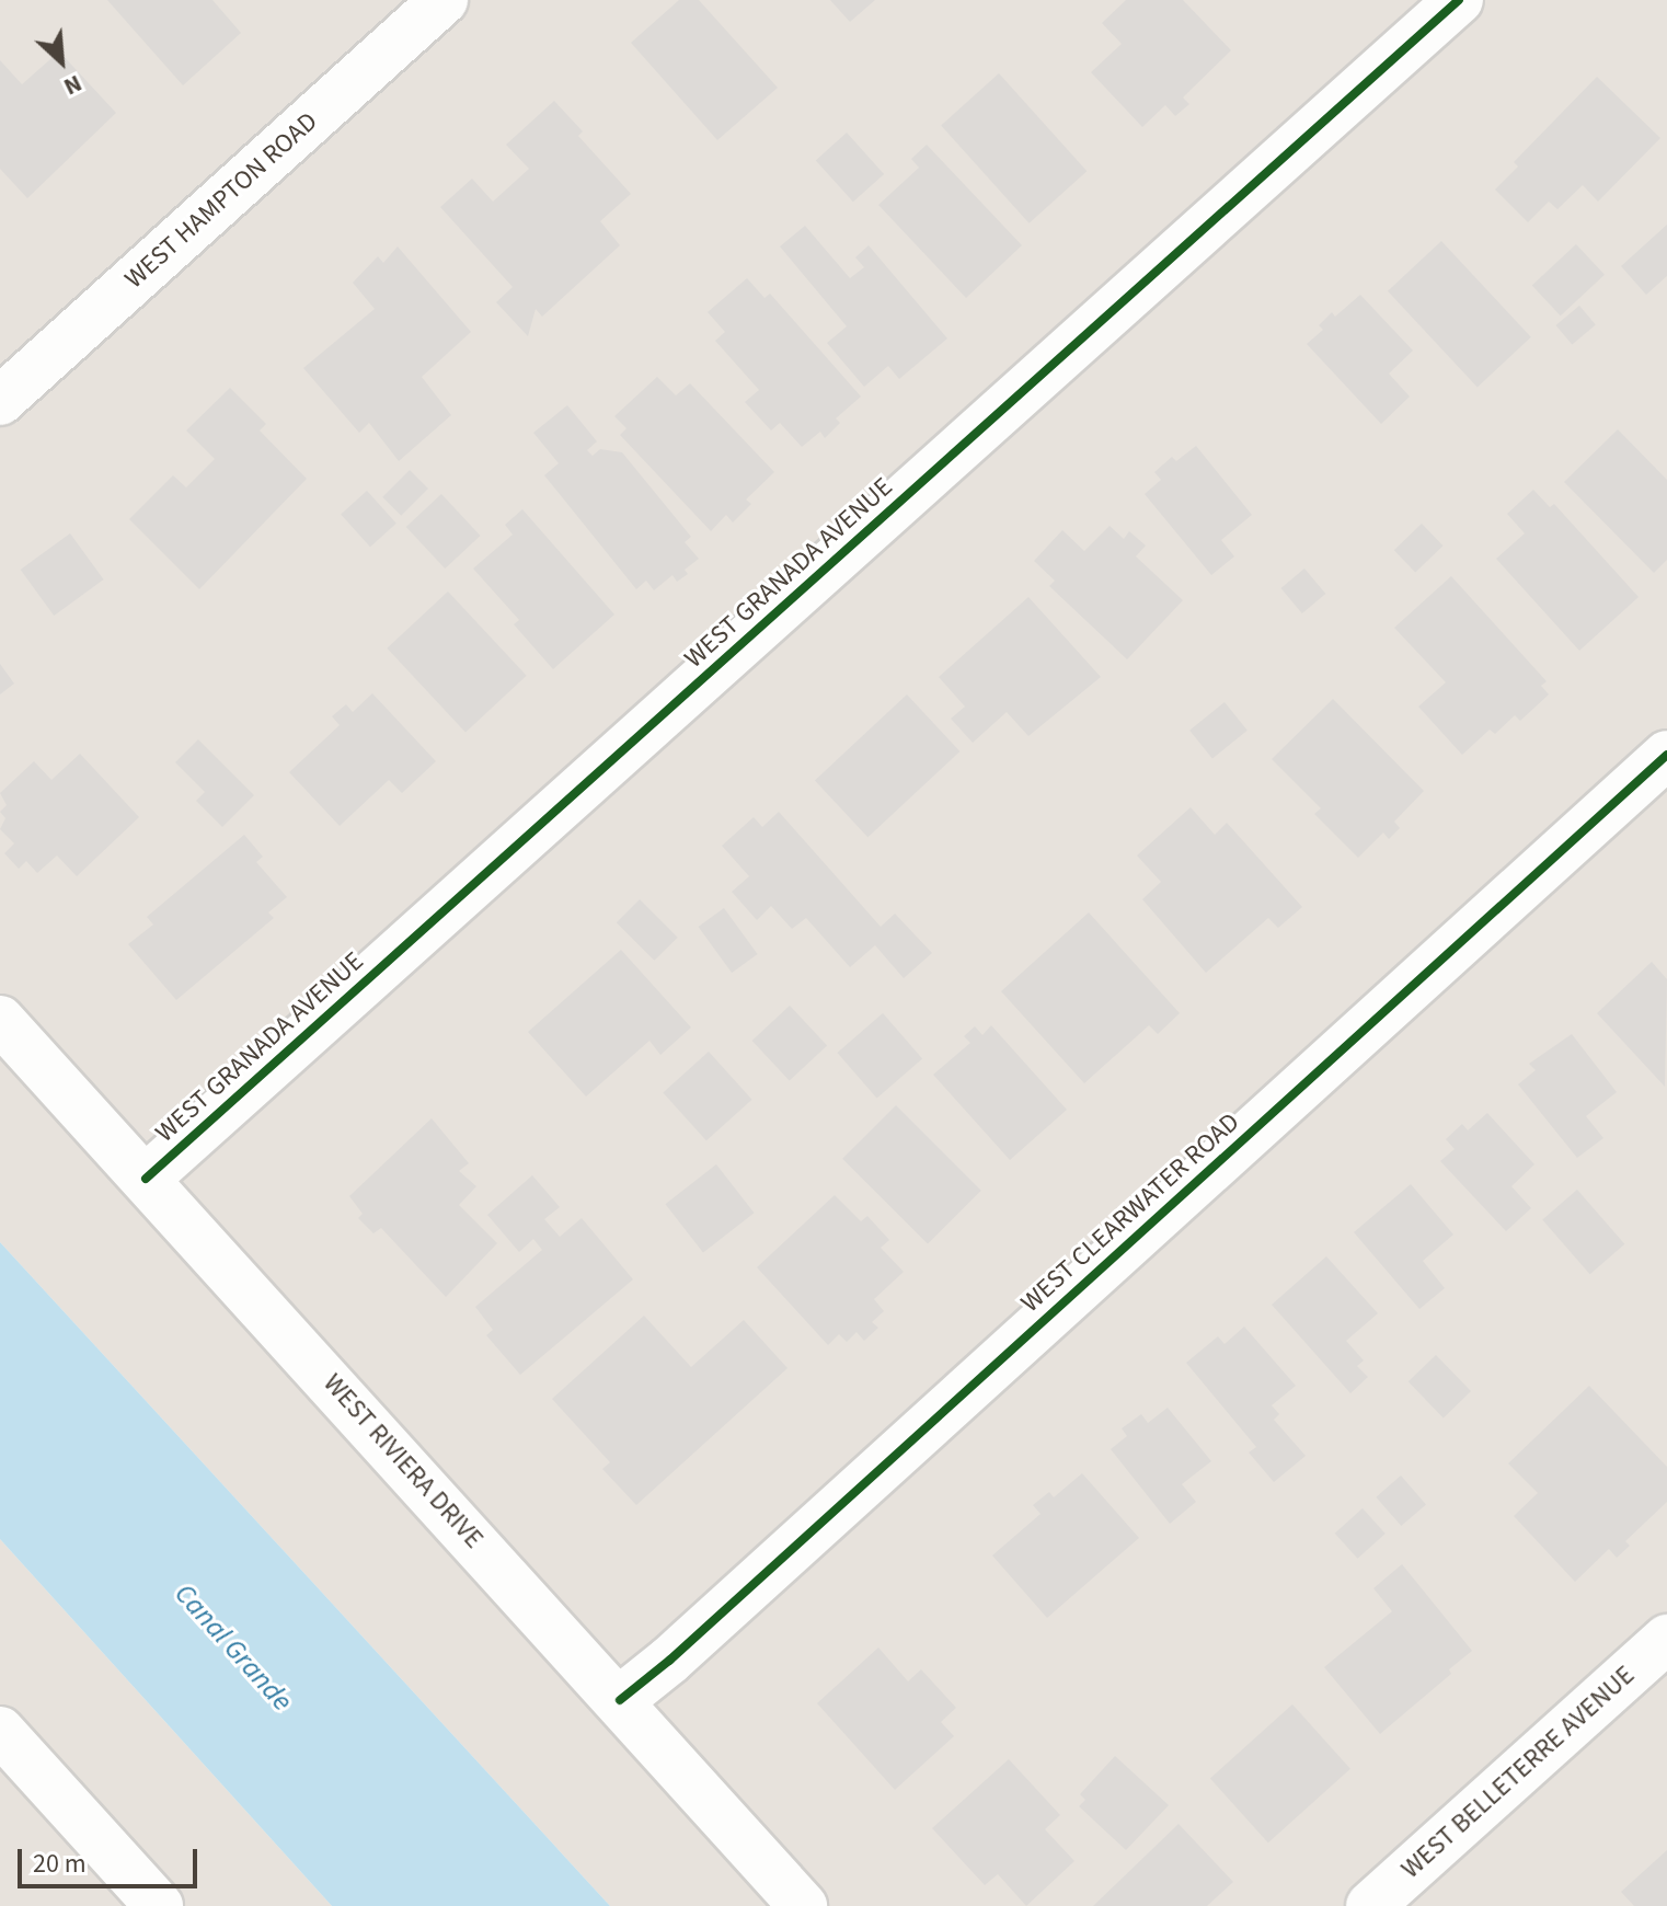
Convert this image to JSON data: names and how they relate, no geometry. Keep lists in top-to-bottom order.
{
  "streets": {
    "street": [
      "WEST HAMPTON ROAD",
      "WEST GRANADA AVENUE",
      "WEST CLEARWATER ROAD",
      "WEST RIVIERA DRIVE",
      "WEST BELLETERRE AVENUE"
    ]
  },
  "crossings": [
    ["WEST GRANADA AVENUE", "WEST RIVIERA DRIVE"],
    ["WEST CLEARWATER ROAD", "WEST RIVIERA DRIVE"]
  ],
  "water": ["Canal Grande"],
  "scale_bar": "20 m",
  "north": "bottom right"
}
